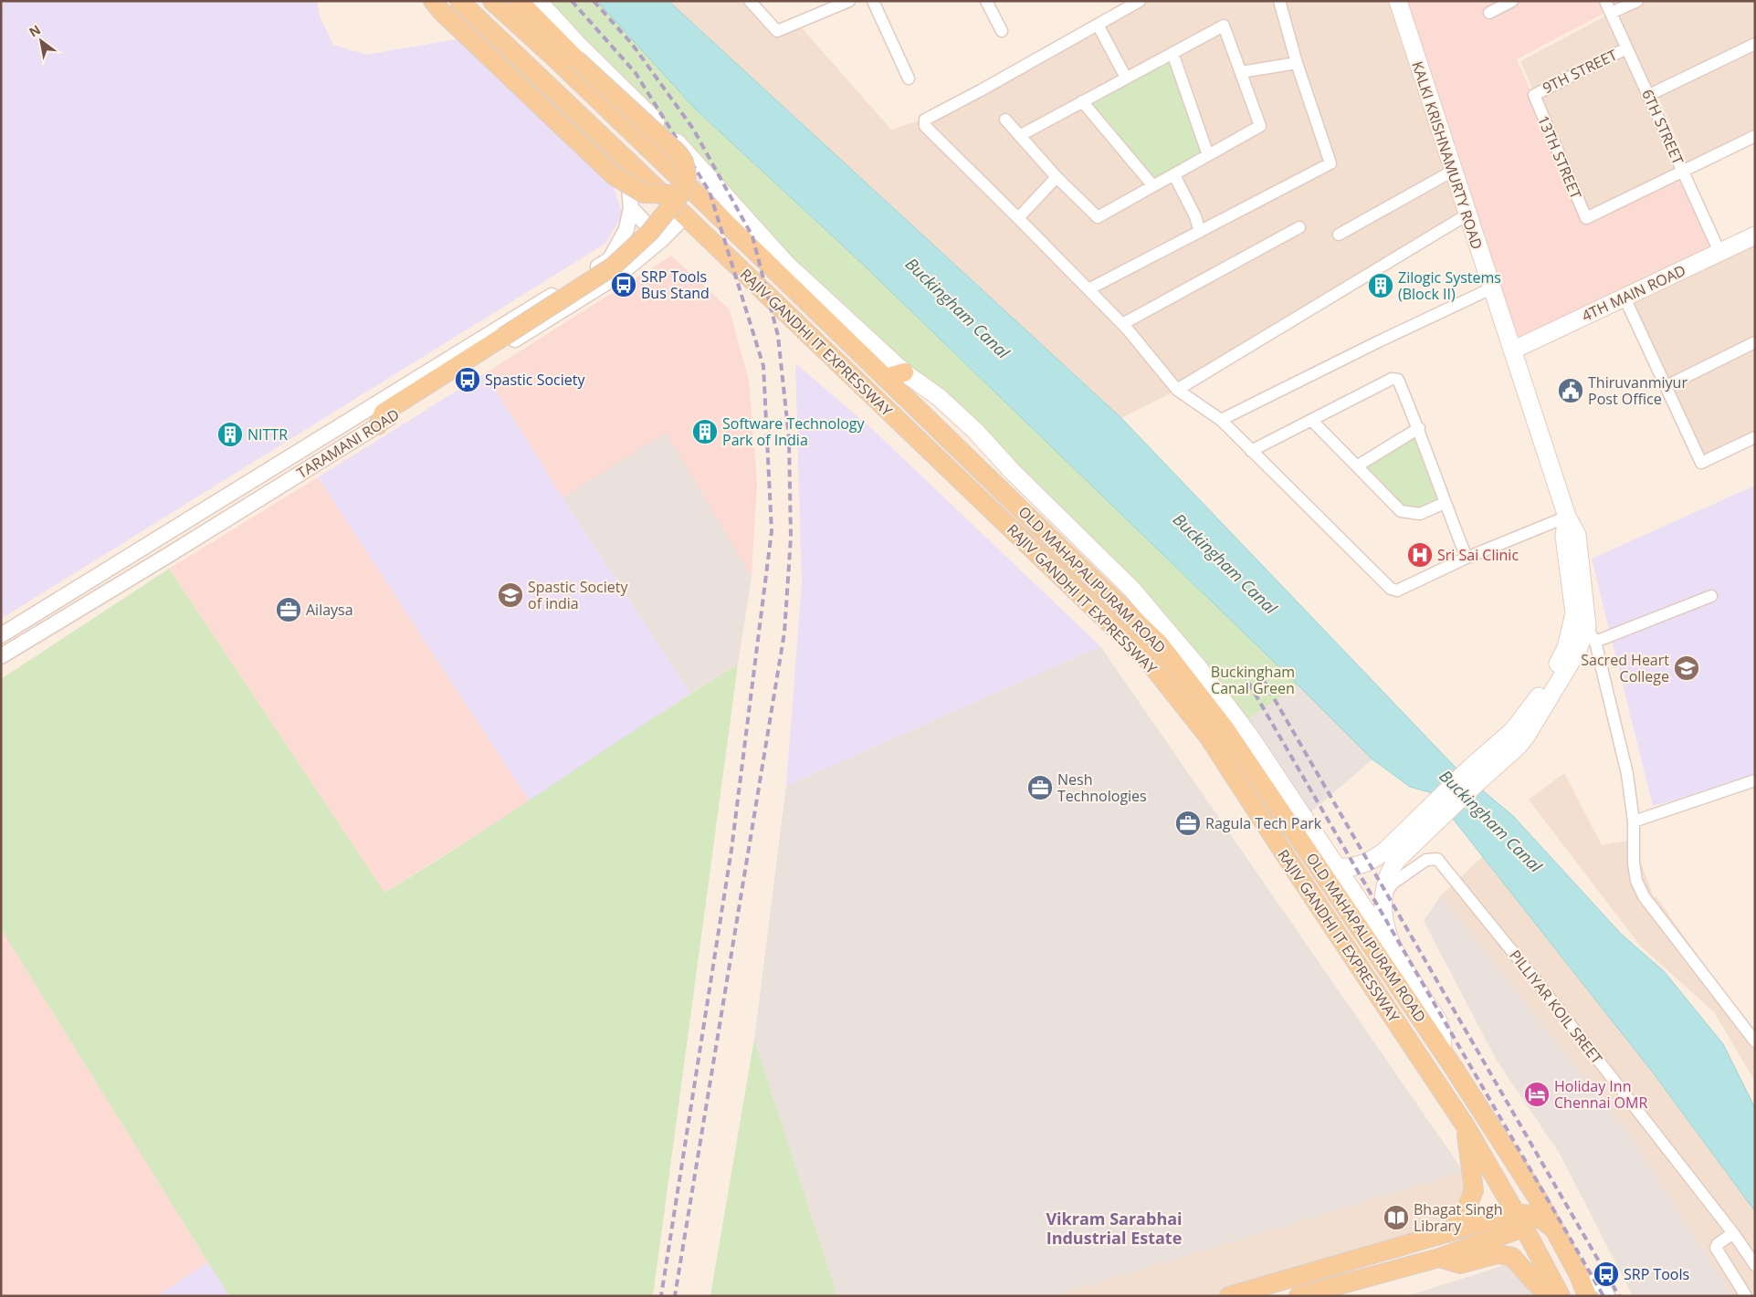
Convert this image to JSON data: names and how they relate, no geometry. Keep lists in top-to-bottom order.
{
  "streets": {
    "main road": [
      "KALKI KRISHNAMURTY ROAD",
      "4TH MAIN ROAD",
      "RAJIV GANDHI IT EXPRESSWAY",
      "OLD MAHAPALIPURAM ROAD"
    ],
    "street": [
      "9TH STREET",
      "6TH STREET",
      "13TH STREET",
      "TARAMANI ROAD",
      "PILLIYAR KOIL SREET"
    ]
  },
  "crossings": [
    ["9TH STREET", "6TH STREET"],
    ["9TH STREET", "13TH STREET"],
    ["6TH STREET", "13TH STREET"],
    ["6TH STREET", "4TH MAIN ROAD"],
    ["KALKI KRISHNAMURTY ROAD", "4TH MAIN ROAD"],
    ["RAJIV GANDHI IT EXPRESSWAY", "TARAMANI ROAD"]
  ],
  "districts": ["Vikram Sarabhai Industrial Estate"],
  "water": ["Buckingham Canal"],
  "parks": ["Buckingham Canal Green"],
  "places": {
    "bus stop": ["SRP Tools Bus Stand", "Spastic Society", "SRP Tools"],
    "building": ["Zilogic Systems (Block II)", "Software Technology Park of India", "NITTR"],
    "public building": ["Thiruvanmiyur Post Office"],
    "hospital": ["Sri Sai Clinic"],
    "school or university": ["Spastic Society of india", "Sacred Heart College"],
    "office": ["Ailaysa", "Nesh Technologies", "Ragula Tech Park"],
    "hotel": ["Holiday Inn Chennai OMR"],
    "library": ["Bhagat Singh Library"]
  },
  "north": "top left"
}
